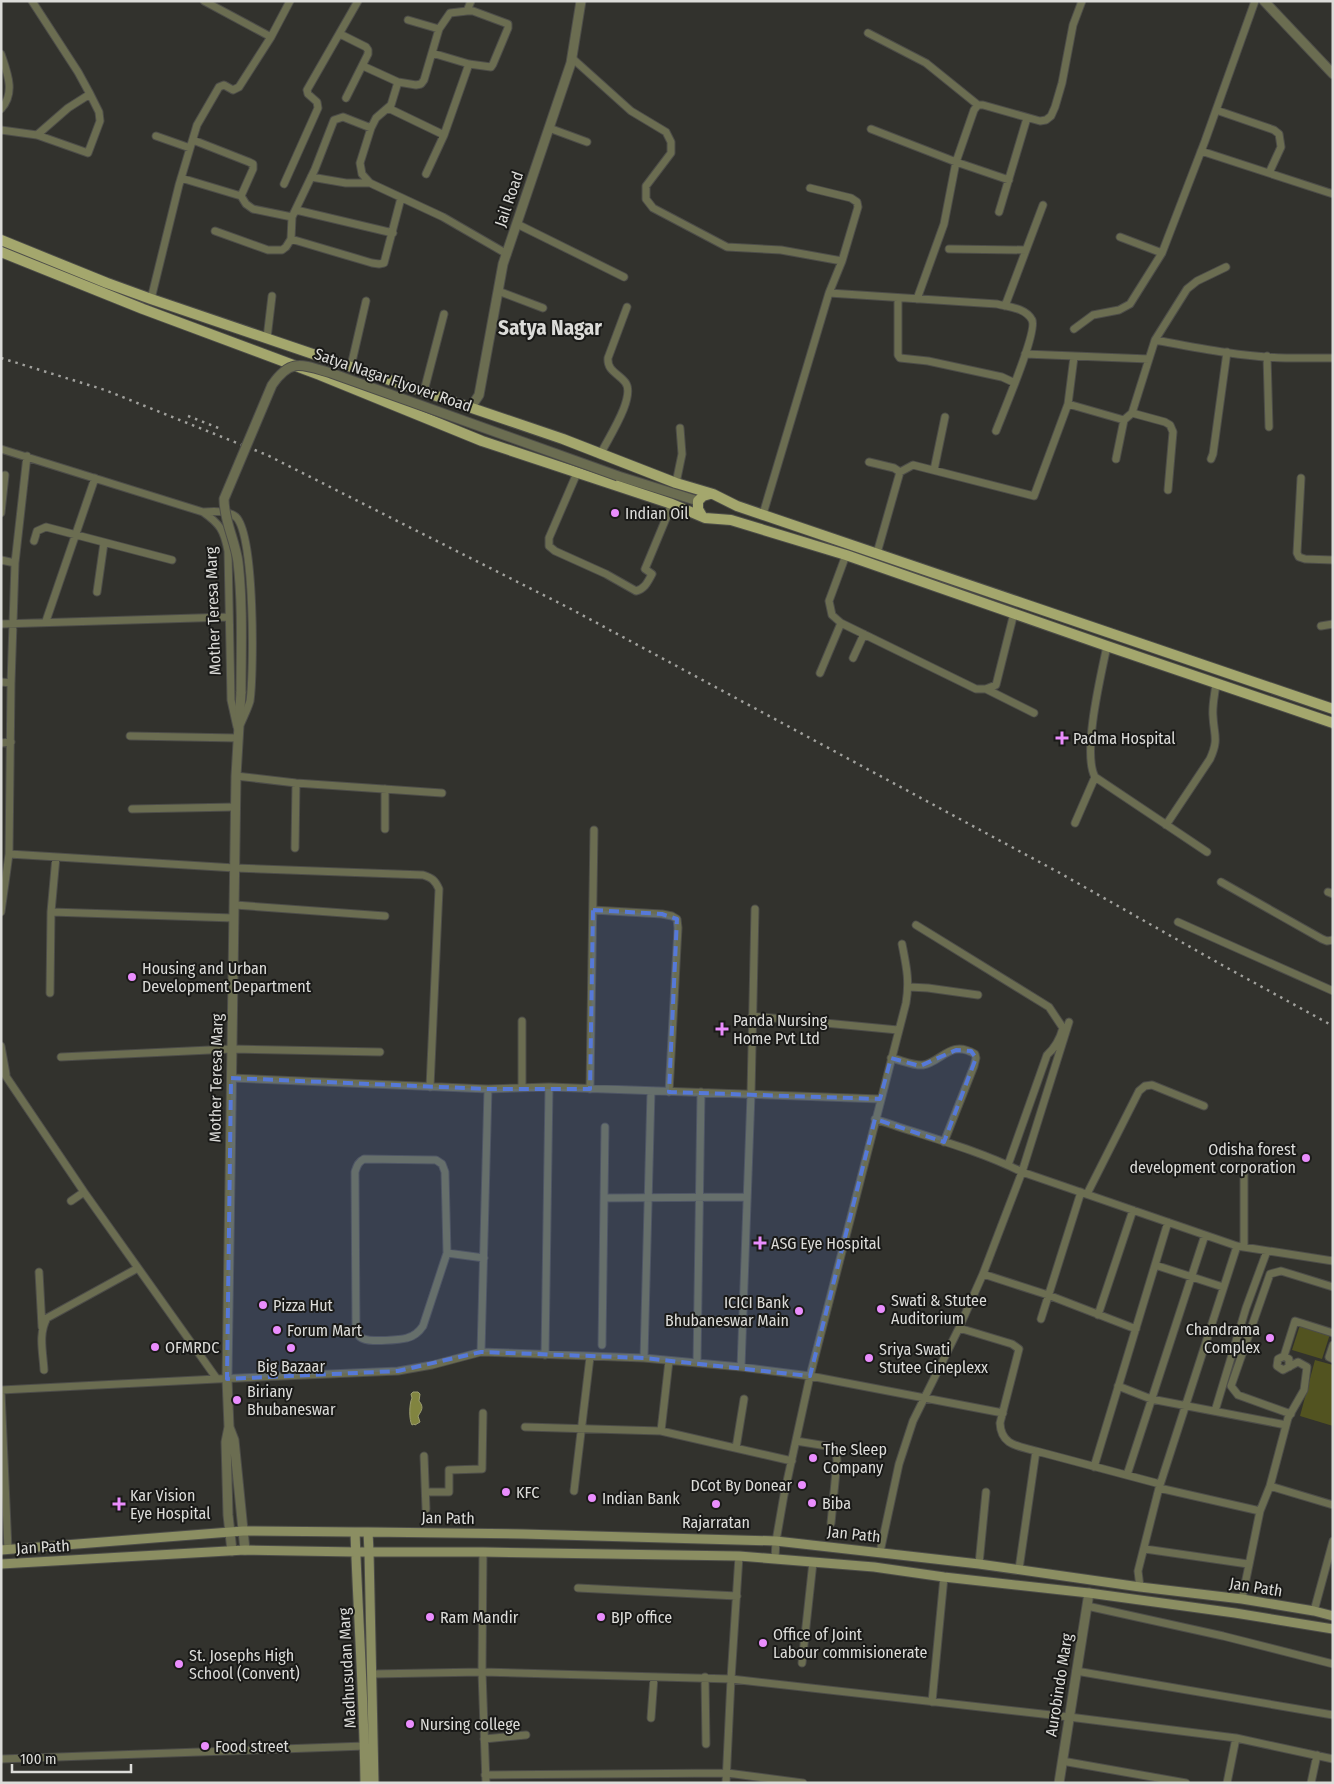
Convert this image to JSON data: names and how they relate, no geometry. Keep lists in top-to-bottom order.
{
  "streets": {
    "main road": ["Jan Path", "Madhusudan Marg"],
    "street": [
      "Jail Road",
      "Satya Nagar Flyover Road",
      "Mother Teresa Marg",
      "Aurobindo Marg"
    ]
  },
  "crossings": [
    ["Satya Nagar Flyover Road", "Mother Teresa Marg"],
    ["Mother Teresa Marg", "Jan Path"],
    ["Jan Path", "Madhusudan Marg"],
    ["Jan Path", "Aurobindo Marg"]
  ],
  "districts": ["Satya Nagar"],
  "places": {
    "other": [
      "Indian Oil",
      "Housing and Urban Development Department",
      "Odisha forest development corporation",
      "Pizza Hut",
      "Swati & Stutee Auditorium",
      "ICICI Bank Bhubaneswar Main",
      "Forum Mart",
      "Chandrama Complex",
      "OFMRDC",
      "Big Bazaar",
      "Sriya Swati Stutee Cineplexx",
      "Biriany Bhubaneswar",
      "The Sleep Company",
      "DCot By Donear",
      "KFC",
      "Indian Bank",
      "Biba",
      "Rajarratan",
      "Ram Mandir",
      "BJP office",
      "Office of Joint Labour commisionerate",
      "St. Josephs High School (Convent)",
      "Nursing college",
      "Food street"
    ],
    "health": [
      "Padma Hospital",
      "Panda Nursing Home Pvt Ltd",
      "ASG Eye Hospital",
      "Kar Vision Eye Hospital"
    ]
  },
  "scale_bar": "100 m"
}
